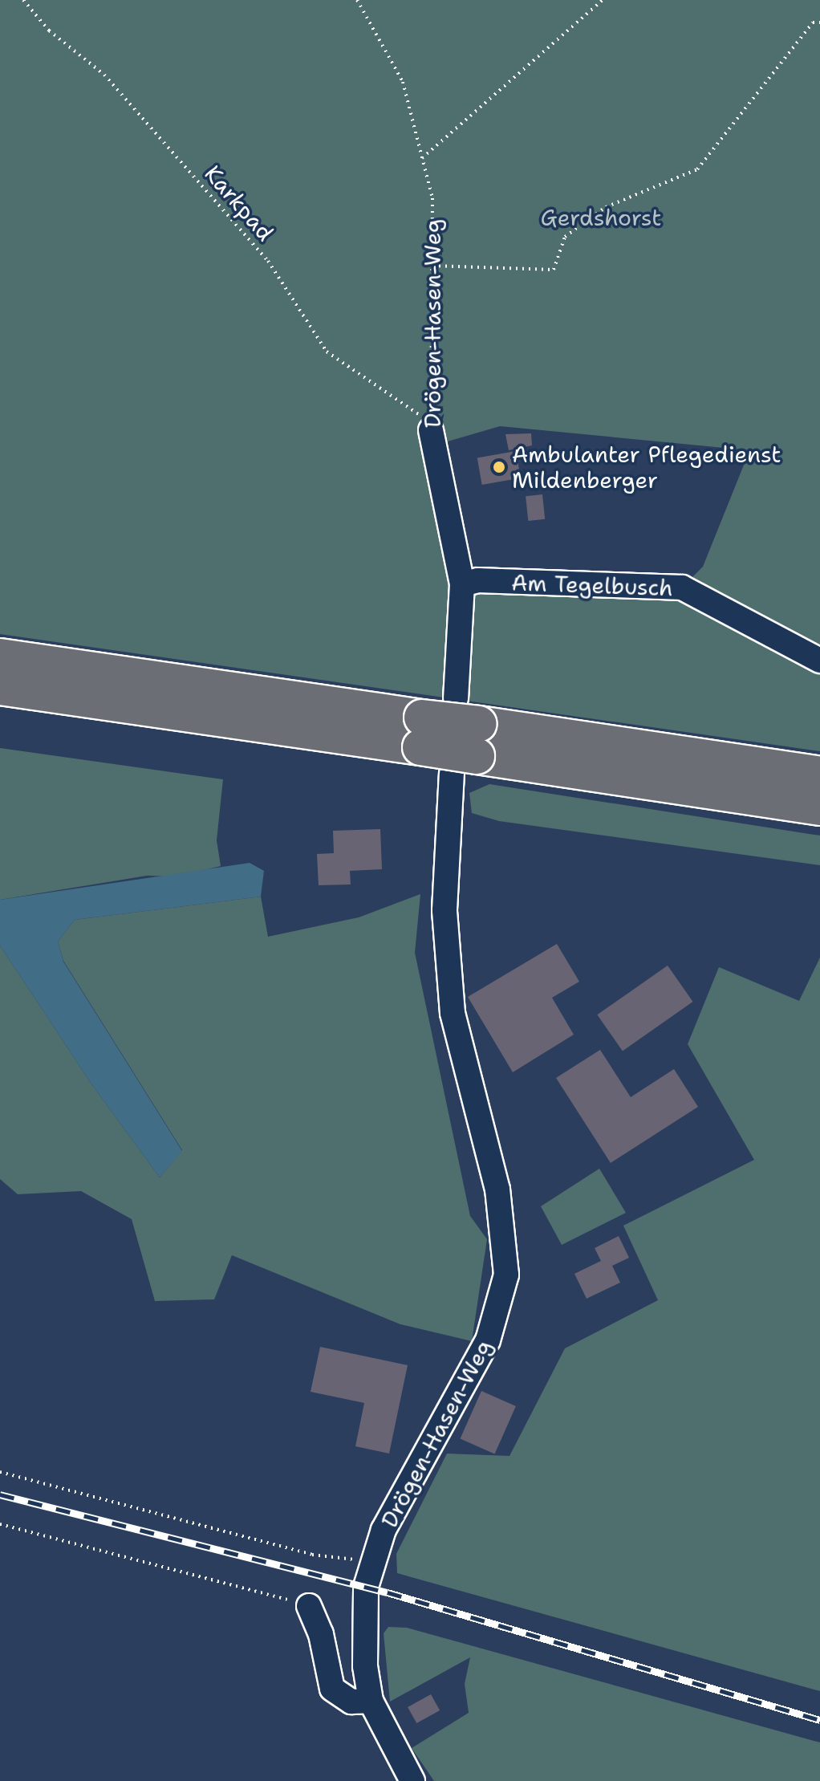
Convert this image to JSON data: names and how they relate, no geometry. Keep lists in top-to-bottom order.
{
  "streets": {
    "street": ["Drögen-Hasen-Weg", "Am Tegelbusch"],
    "path": ["Karkpad"]
  },
  "crossings": [
    ["Karkpad", "Drögen-Hasen-Weg"],
    ["Drögen-Hasen-Weg", "Am Tegelbusch"]
  ],
  "parks": ["Gerdshorst"],
  "places": ["Ambulanter Pflegedienst Mildenberger"]
}
